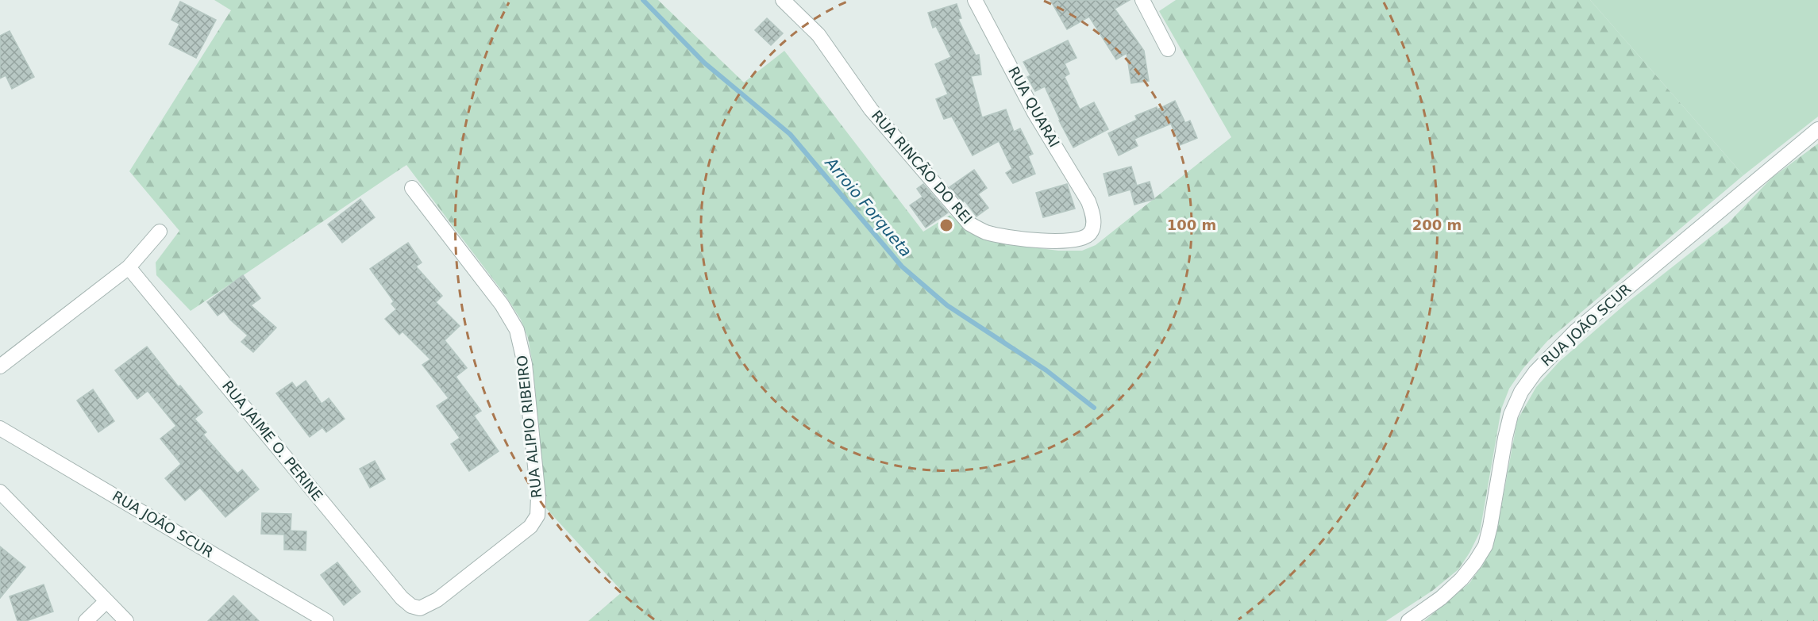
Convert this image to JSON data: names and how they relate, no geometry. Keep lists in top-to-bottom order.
{
  "streets": {
    "street": [
      "RUA QUARAI",
      "RUA RINCÃO DO REI",
      "RUA JOÃO SCUR",
      "RUA ALIPIO RIBEIRO",
      "RUA JAIME O. PERINE"
    ]
  },
  "crossings": [
    ["RUA QUARAI", "RUA RINCÃO DO REI"],
    ["RUA ALIPIO RIBEIRO", "RUA JAIME O. PERINE"]
  ],
  "water": ["Arroio Forqueta"],
  "rings": ["100 m", "200 m"]
}
